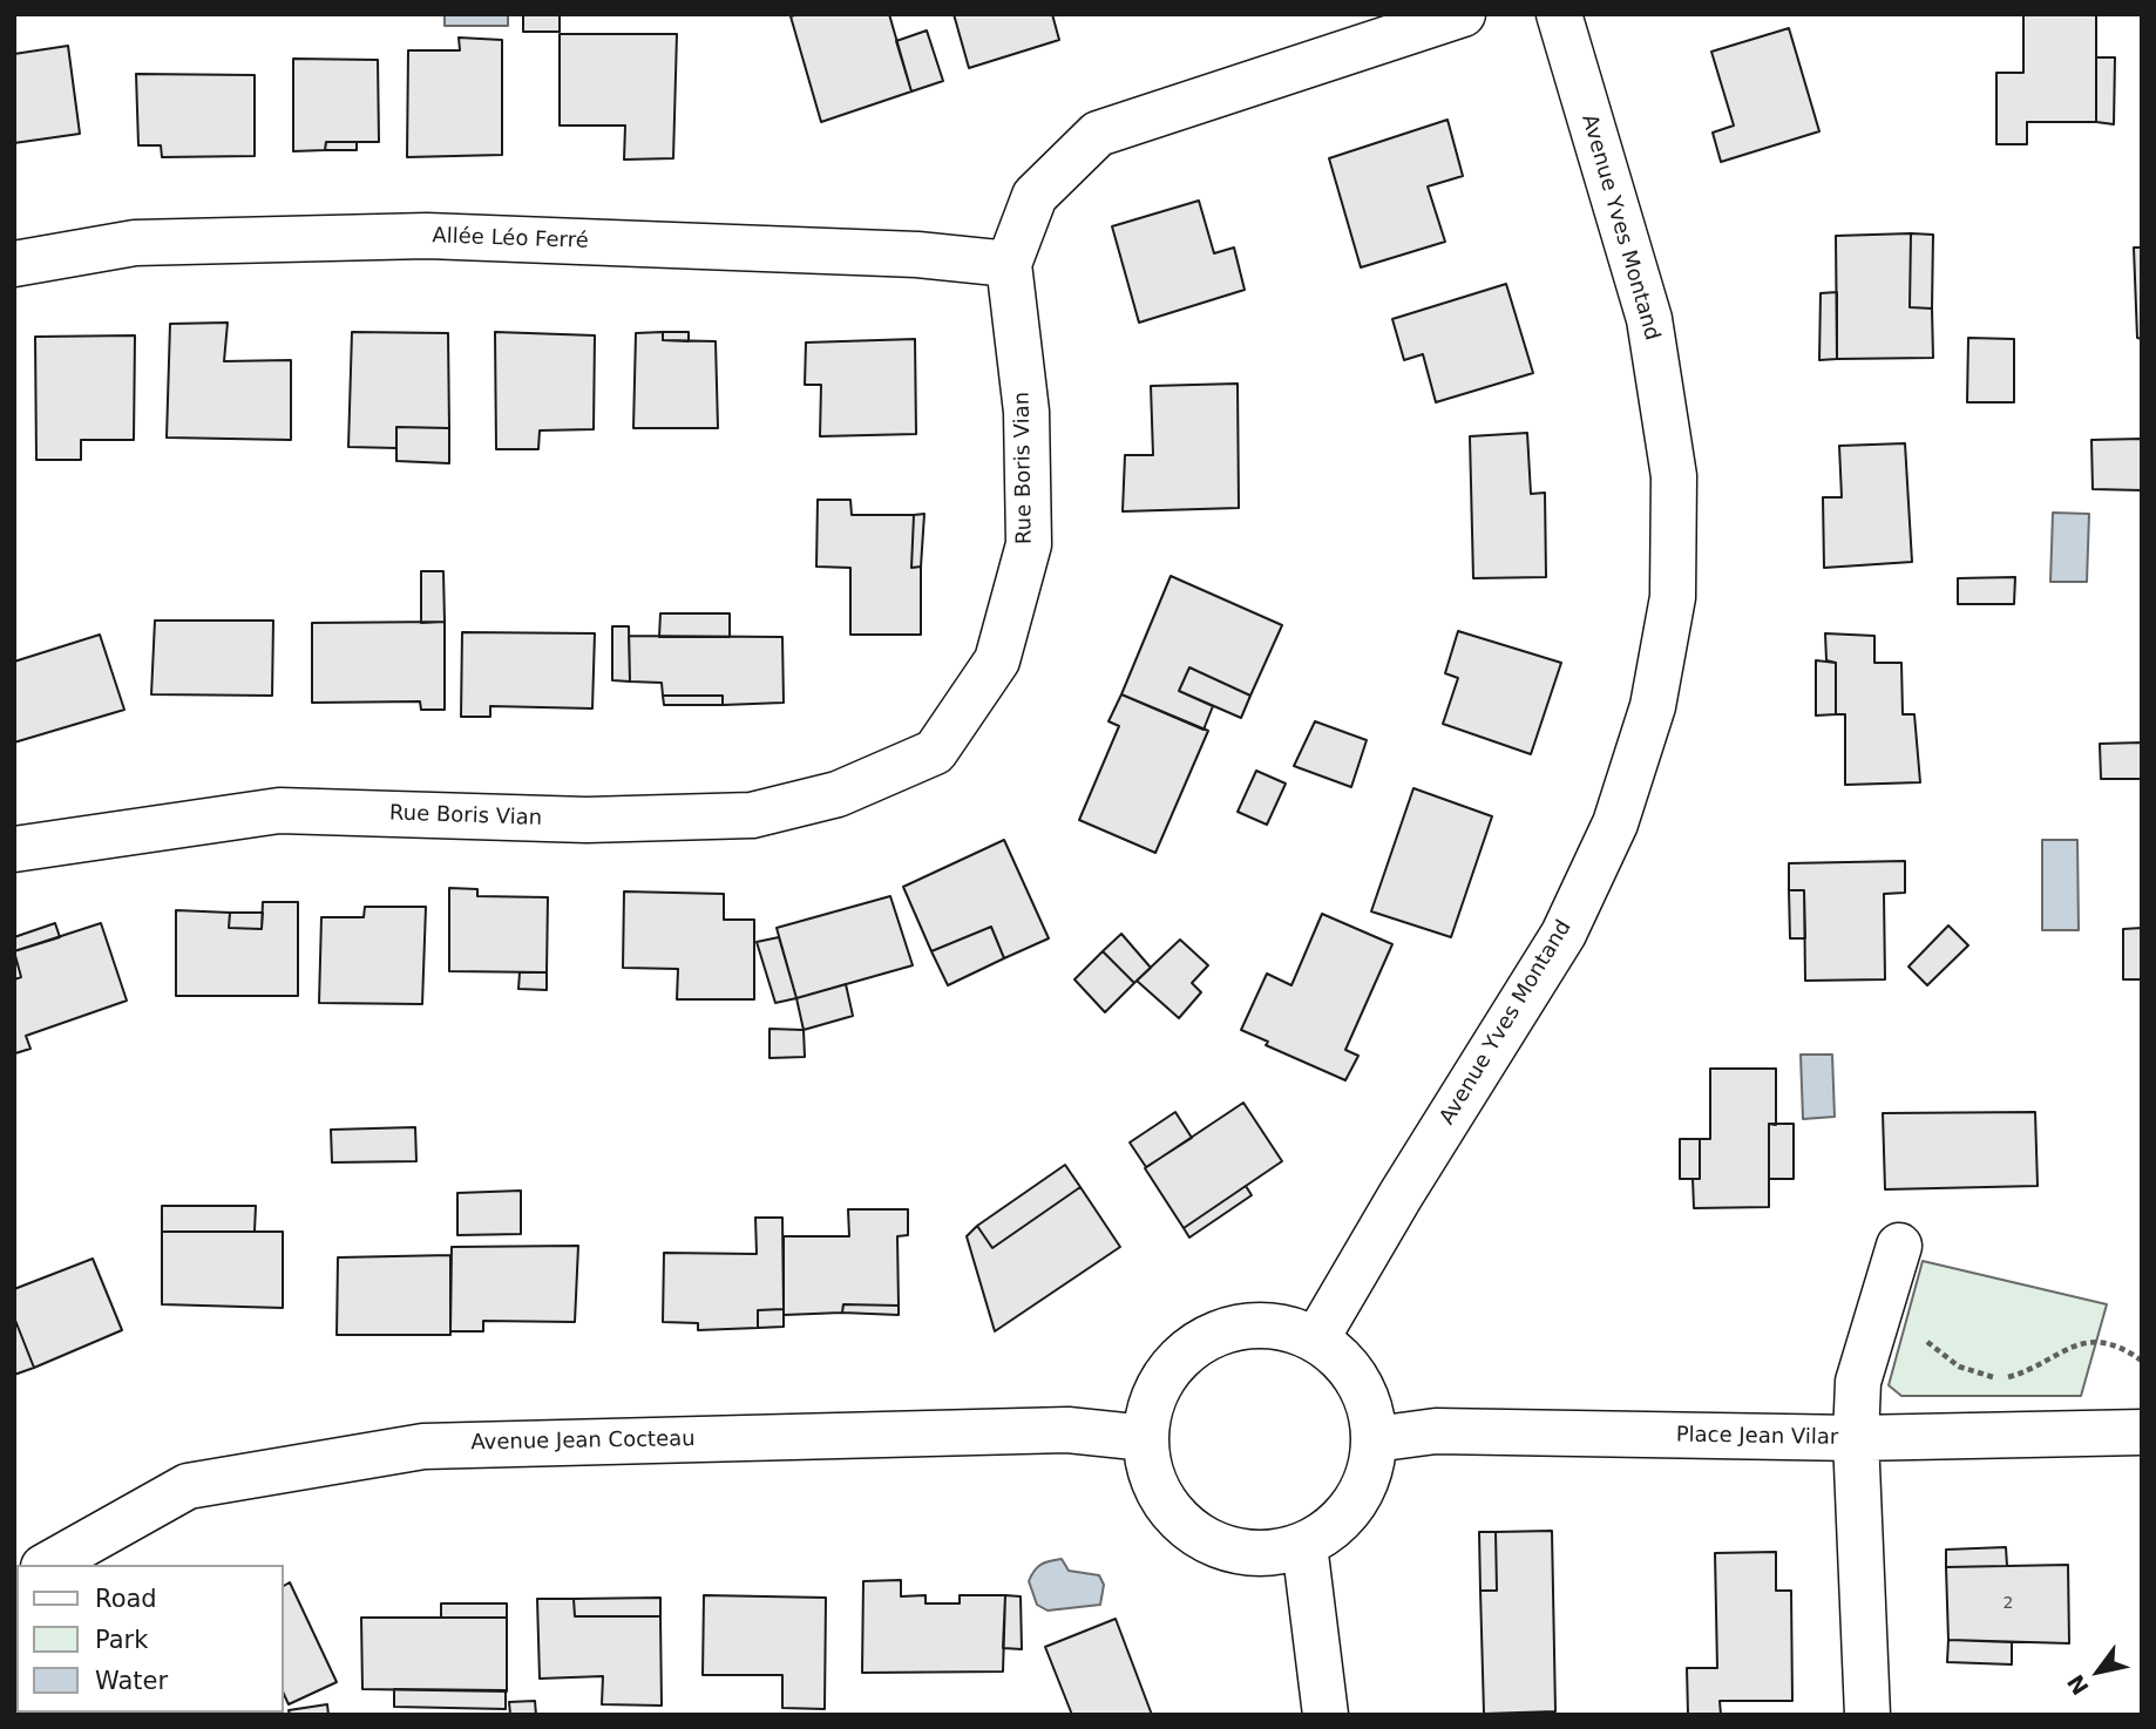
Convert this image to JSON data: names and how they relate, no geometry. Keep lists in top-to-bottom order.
{
  "streets": {
    "street": [
      "Avenue Yves Montand",
      "Allée Léo Ferré",
      "Rue Boris Vian",
      "Place Jean Vilar",
      "Avenue Jean Cocteau"
    ]
  },
  "crossings": [
    ["Avenue Yves Montand", "Place Jean Vilar"],
    ["Avenue Yves Montand", "Avenue Jean Cocteau"],
    ["Allée Léo Ferré", "Rue Boris Vian"],
    ["Place Jean Vilar", "Avenue Jean Cocteau"]
  ],
  "house_numbers": ["2"],
  "legend": ["Road", "Park", "Water"],
  "north": "bottom left"
}
